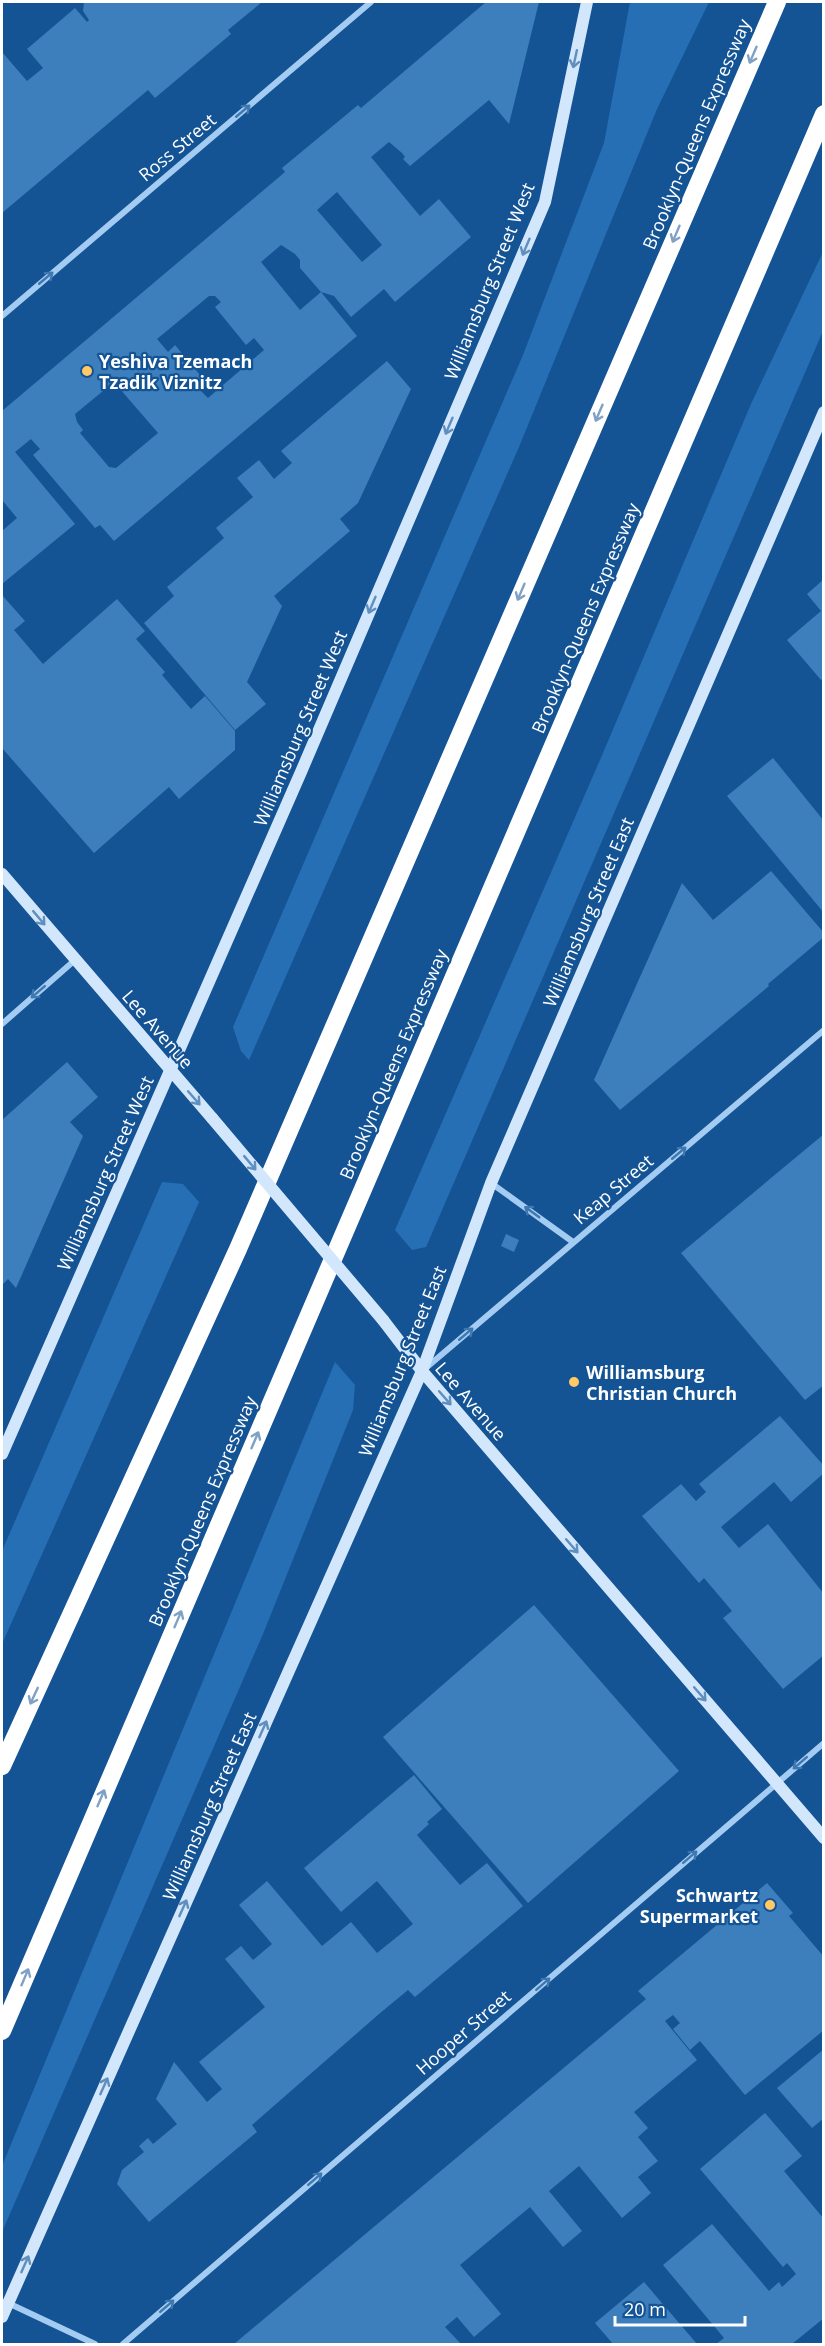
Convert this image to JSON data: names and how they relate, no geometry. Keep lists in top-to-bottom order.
{
  "streets": {
    "highway": ["Brooklyn-Queens Expressway"],
    "main road": ["Williamsburg Street West", "Williamsburg Street East", "Lee Avenue"],
    "street": ["Ross Street", "Keap Street", "Hooper Street"]
  },
  "crossings": [
    ["Williamsburg Street West", "Lee Avenue"],
    ["Williamsburg Street East", "Lee Avenue"],
    ["Williamsburg Street East", "Keap Street"],
    ["Lee Avenue", "Keap Street"],
    ["Lee Avenue", "Hooper Street"]
  ],
  "one_way": [
    "Ross Street",
    "Williamsburg Street West",
    "Williamsburg Street East",
    "Lee Avenue",
    "Keap Street",
    "Hooper Street"
  ],
  "places": ["Yeshiva Tzemach Tzadik Viznitz", "Williamsburg Christian Church", "Schwartz Supermarket"],
  "scale_bar": "20 m"
}
